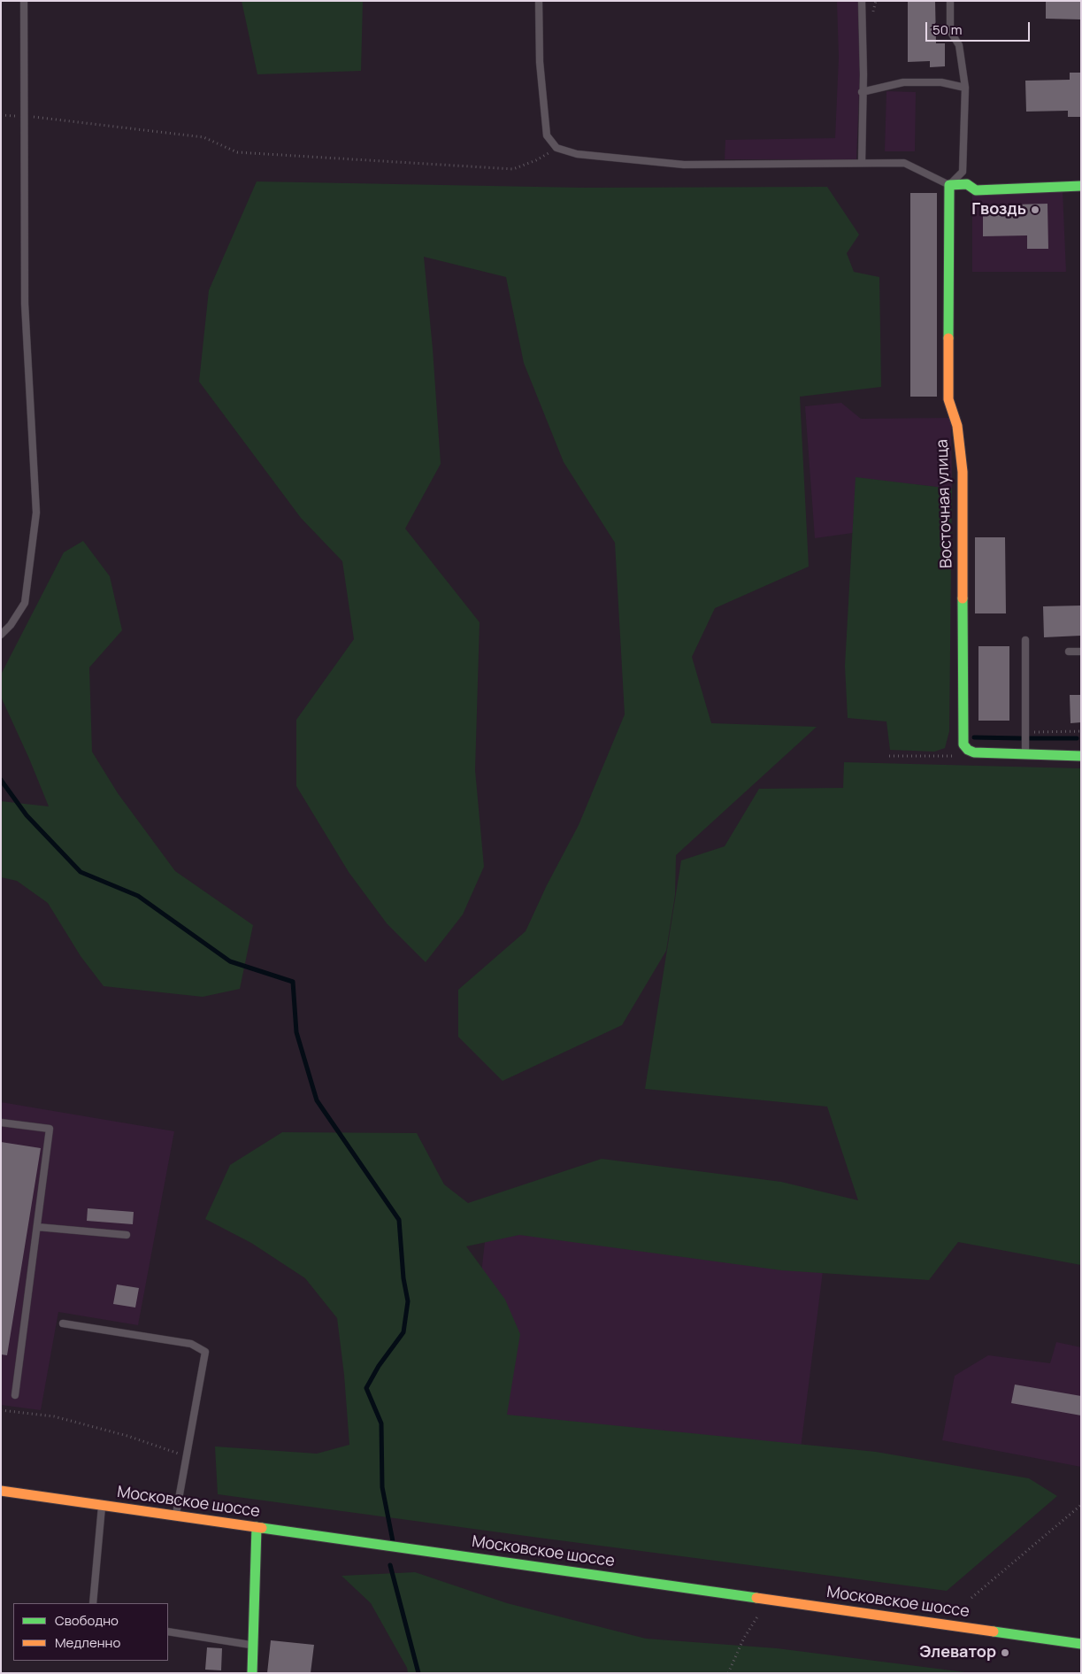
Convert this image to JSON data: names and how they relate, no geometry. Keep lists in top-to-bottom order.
{
  "streets": {
    "main road": ["Восточная улица", "Московское шоссе"]
  },
  "places": ["Гвоздь", "Элеватор"],
  "legend": ["Свободно", "Медленно"],
  "scale_bar": "50 m"
}
